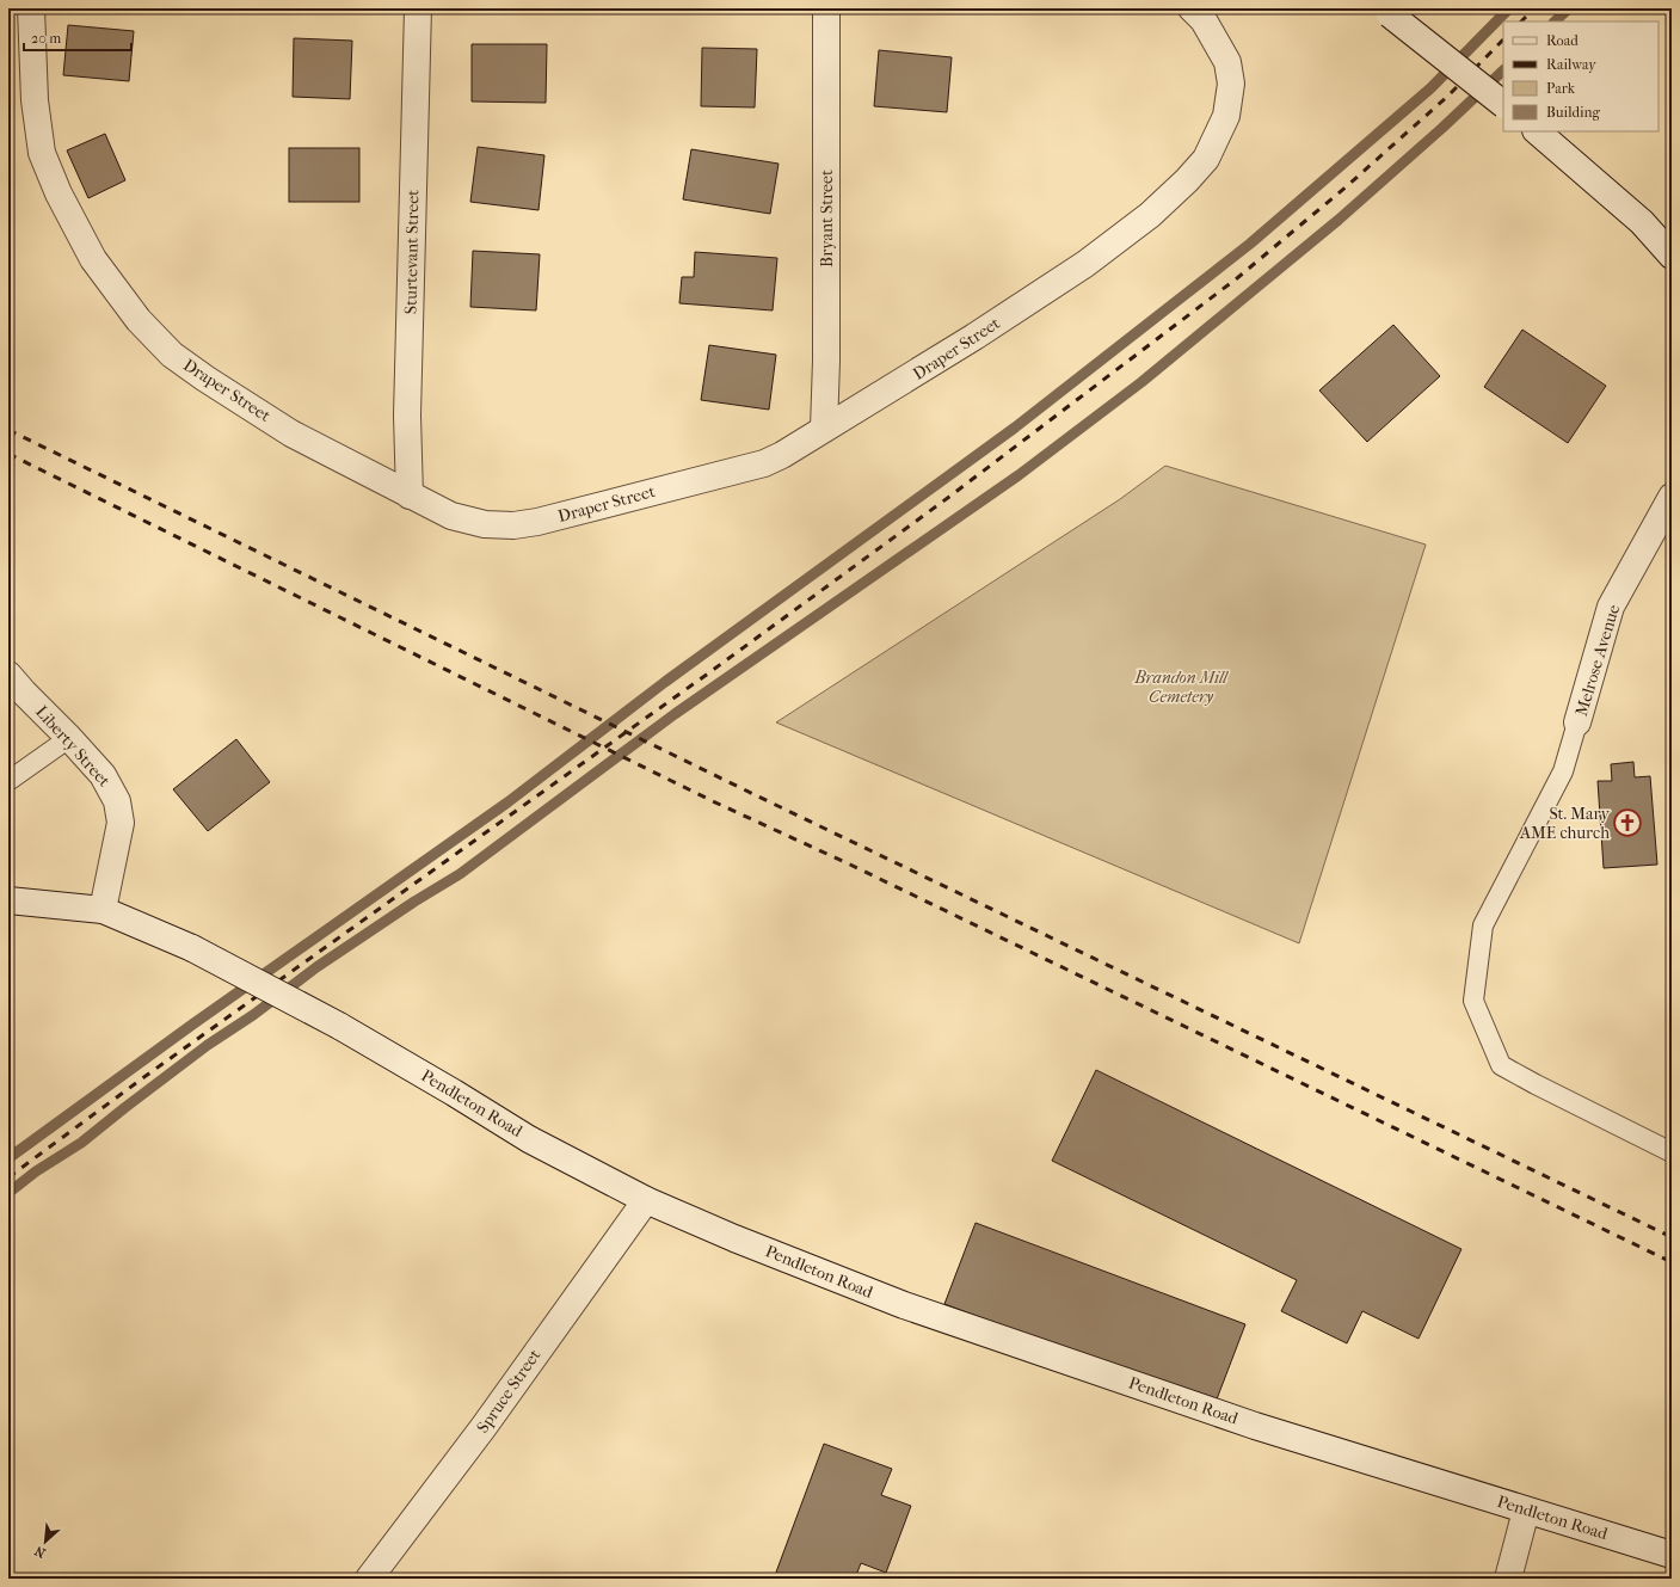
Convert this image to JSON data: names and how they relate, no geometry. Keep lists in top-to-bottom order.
{
  "streets": {
    "street": [
      "Bryant Street",
      "Sturtevant Street",
      "Draper Street",
      "Melrose Avenue",
      "Liberty Street",
      "Pendleton Road",
      "Spruce Street"
    ]
  },
  "crossings": [
    ["Bryant Street", "Draper Street"],
    ["Sturtevant Street", "Draper Street"],
    ["Liberty Street", "Pendleton Road"],
    ["Pendleton Road", "Spruce Street"]
  ],
  "parks": ["Brandon Mill Cemetery"],
  "places": {
    "church": ["St. Mary AME church"]
  },
  "legend": [
    "Road",
    "Railway",
    "Park",
    "Building"
  ],
  "scale_bar": "20 m",
  "north": "bottom left"
}
